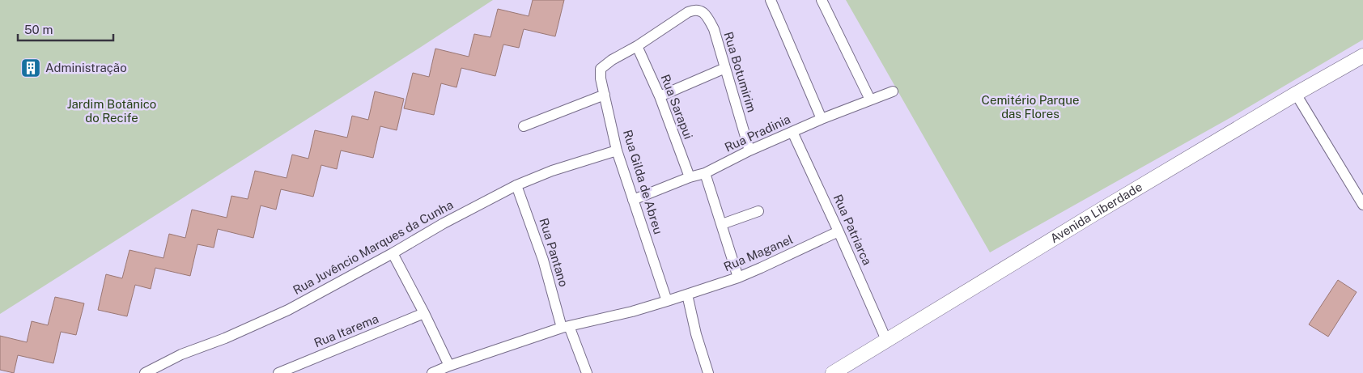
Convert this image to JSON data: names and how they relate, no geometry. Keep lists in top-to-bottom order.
{
  "streets": {
    "main road": ["Avenida Liberdade"],
    "street": [
      "Rua Botumirim",
      "Rua Sarapui",
      "Rua Pradinia",
      "Rua Gilda de Abreu",
      "Rua Patriarca",
      "Rua Juvêncio Marques da Cunha",
      "Rua Pantano",
      "Rua Maganel",
      "Rua Itarema"
    ]
  },
  "crossings": [
    ["Rua Botumirim", "Rua Sarapui"],
    ["Rua Botumirim", "Rua Pradinia"],
    ["Rua Botumirim", "Rua Gilda de Abreu"],
    ["Rua Sarapui", "Rua Pradinia"],
    ["Rua Sarapui", "Rua Gilda de Abreu"],
    ["Rua Pradinia", "Rua Gilda de Abreu"],
    ["Rua Pradinia", "Rua Patriarca"],
    ["Rua Gilda de Abreu", "Rua Juvêncio Marques da Cunha"],
    ["Rua Gilda de Abreu", "Rua Maganel"],
    ["Avenida Liberdade", "Rua Patriarca"],
    ["Rua Patriarca", "Rua Maganel"],
    ["Rua Juvêncio Marques da Cunha", "Rua Pantano"],
    ["Rua Pantano", "Rua Maganel"]
  ],
  "parks": ["Cemitério Parque das Flores", "Jardim Botânico do Recife"],
  "places": {
    "building": ["Administração"]
  },
  "scale_bar": "50 m"
}
